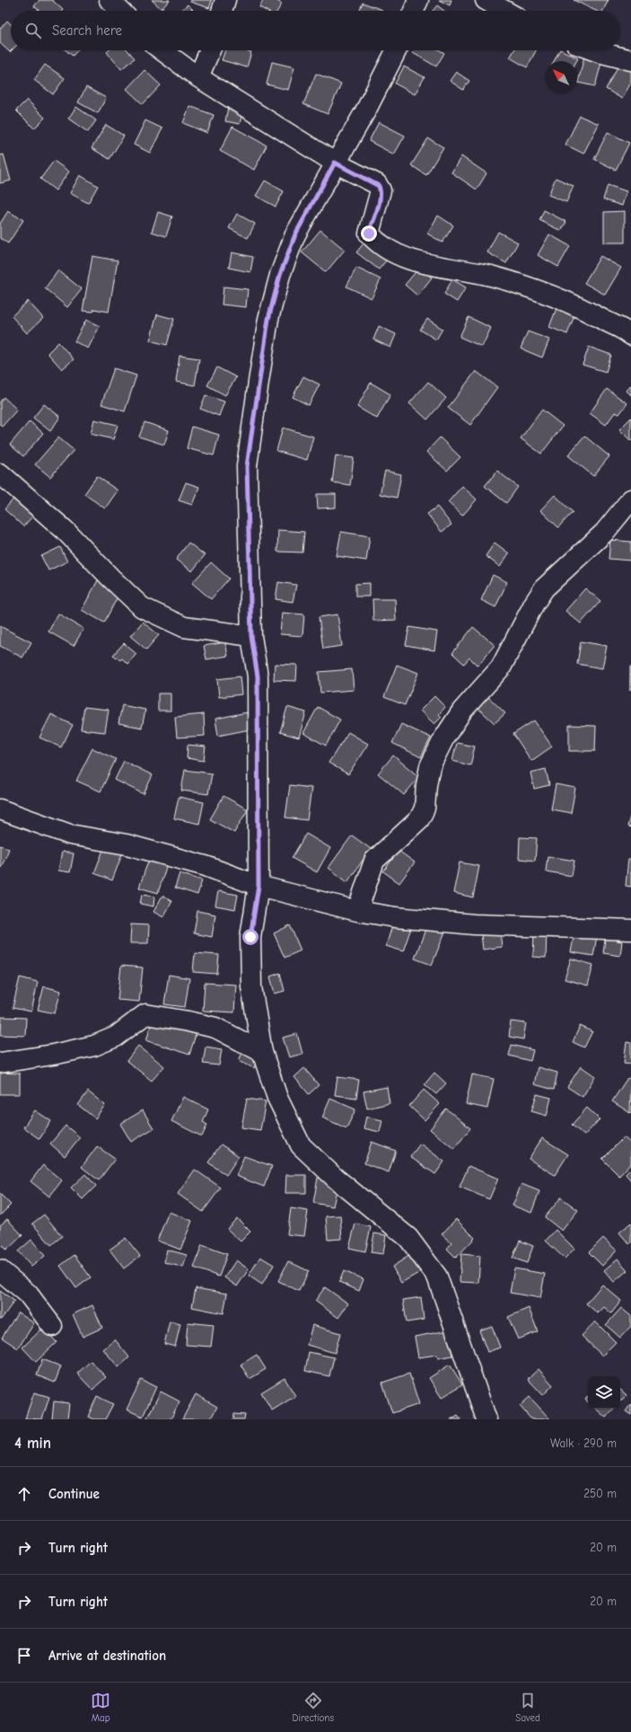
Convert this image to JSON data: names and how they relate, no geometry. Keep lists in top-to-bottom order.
{
  "north": "top left",
  "page": {
    "search": "Search here",
    "heading": ["4 min", "Walk · 290 m"],
    "list": [
      ["Continue", "250 m"],
      ["Turn right", "20 m"],
      ["Turn right", "20 m"],
      "Arrive at destination"
    ],
    "nav": ["Map", "Directions", "Saved"]
  }
}
